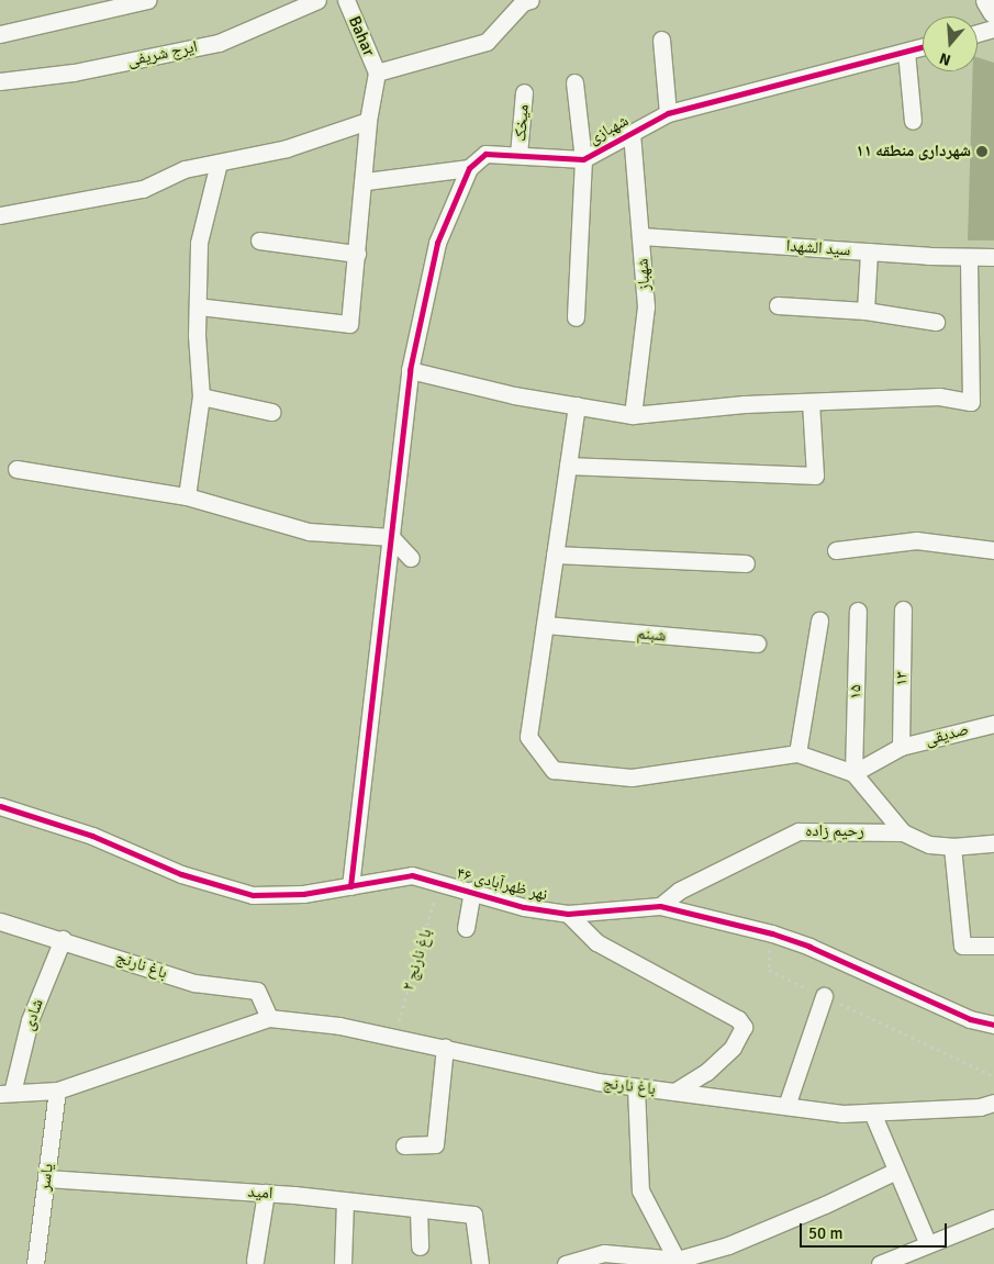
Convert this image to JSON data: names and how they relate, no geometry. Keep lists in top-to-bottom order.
{
  "streets": {
    "street": [
      "Bahar",
      "ایرج شریفی",
      "میخک",
      "شهبازی",
      "سید الشهدا",
      "شهباز",
      "شبنم",
      "۱۳",
      "۱۵",
      "صدیقی",
      "رحیم زاده",
      "نهر ظهرآبادی ۴۶",
      "باغ نارنج",
      "شادی",
      "یاسر",
      "امید"
    ],
    "path": ["باغ نارنج ۲"]
  },
  "crossings": [
    ["میخک", "شهبازی"],
    ["شهبازی", "شهباز"],
    ["سید الشهدا", "شهباز"],
    ["۱۳", "صدیقی"],
    ["۱۵", "صدیقی"],
    ["رحیم زاده", "نهر ظهرآبادی ۴۶"],
    ["نهر ظهرآبادی ۴۶", "باغ نارنج ۲"],
    ["باغ نارنج ۲", "باغ نارنج"],
    ["باغ نارنج", "شادی"],
    ["باغ نارنج", "یاسر"],
    ["یاسر", "امید"]
  ],
  "places": ["شهرداری منطقه ۱۱"],
  "scale_bar": "50 m",
  "north": "bottom"
}
